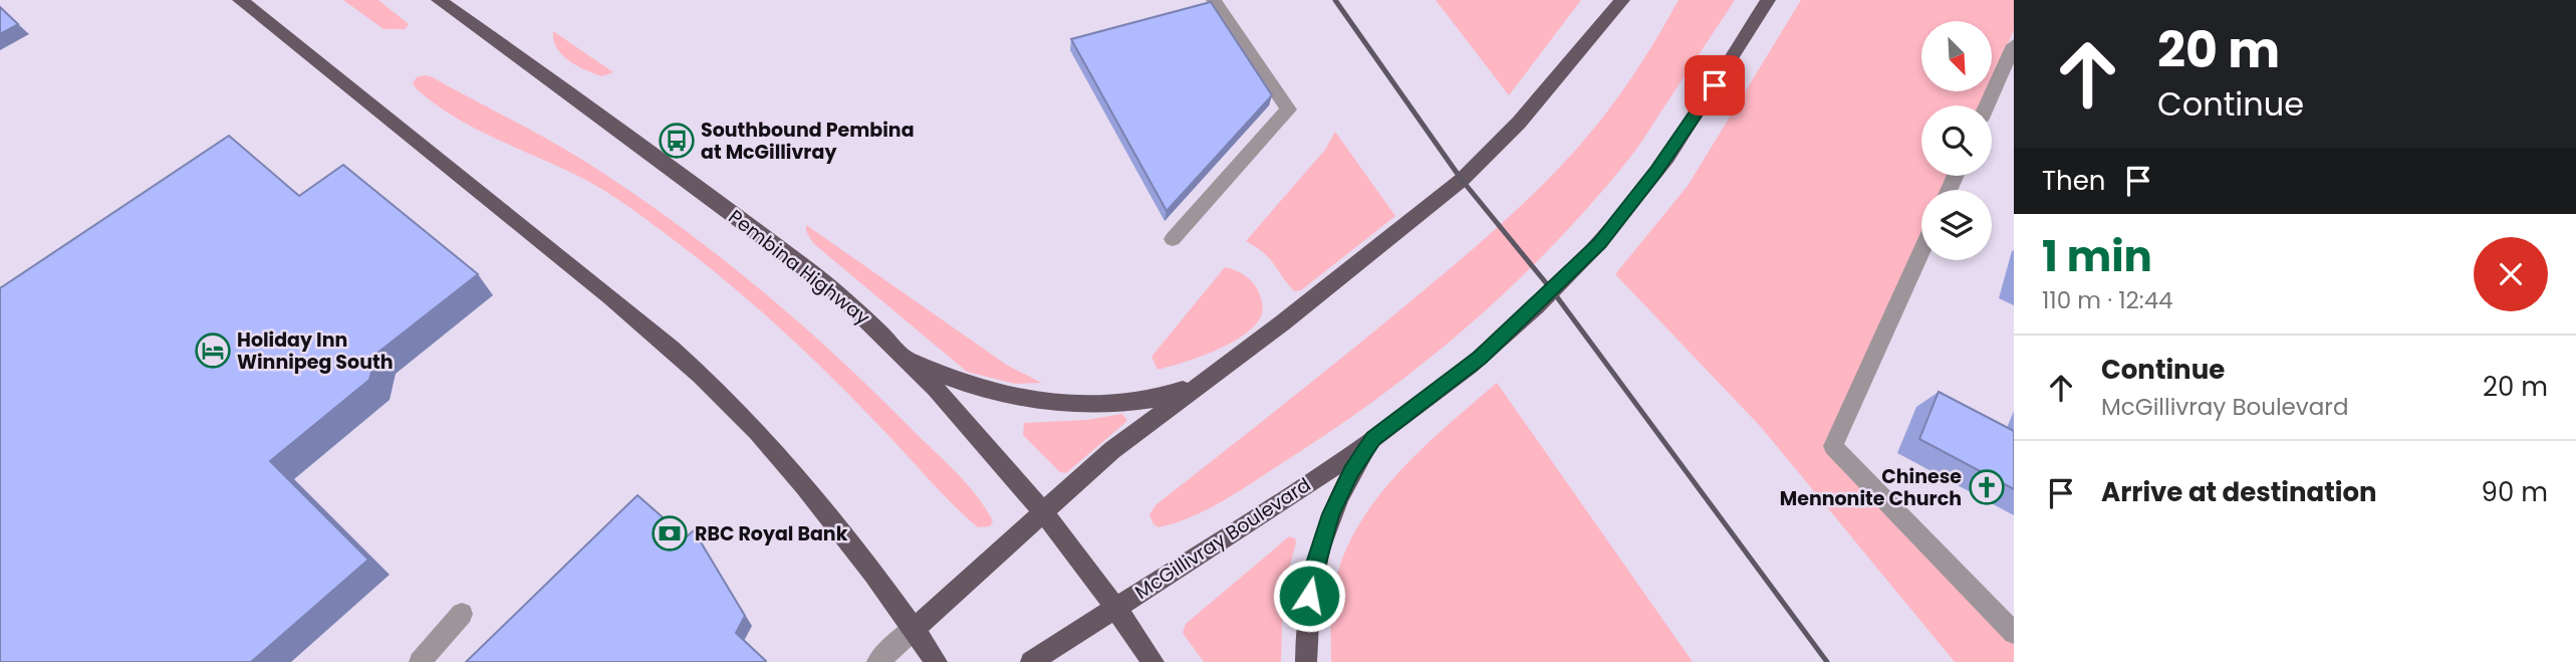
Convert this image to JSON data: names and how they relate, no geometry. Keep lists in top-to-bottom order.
{
  "streets": {
    "main road": ["Pembina Highway", "McGillivray Boulevard"]
  },
  "crossings": [
    ["Pembina Highway", "McGillivray Boulevard"]
  ],
  "places": {
    "bus stop": ["Southbound Pembina at McGillivray"],
    "hotel": ["Holiday Inn Winnipeg South"],
    "church": ["Chinese Mennonite Church"],
    "bank": ["RBC Royal Bank"]
  },
  "north": "bottom right",
  "page": {
    "turn": ["20 m", "Continue"],
    "then": "Then",
    "heading": ["1 min", "110 m · 12:44"],
    "list": [
      {
        "name": "Continue",
        "note": "McGillivray Boulevard",
        "value": "20 m"
      },
      {
        "name": "Arrive at destination",
        "value": "90 m"
      }
    ]
  }
}
